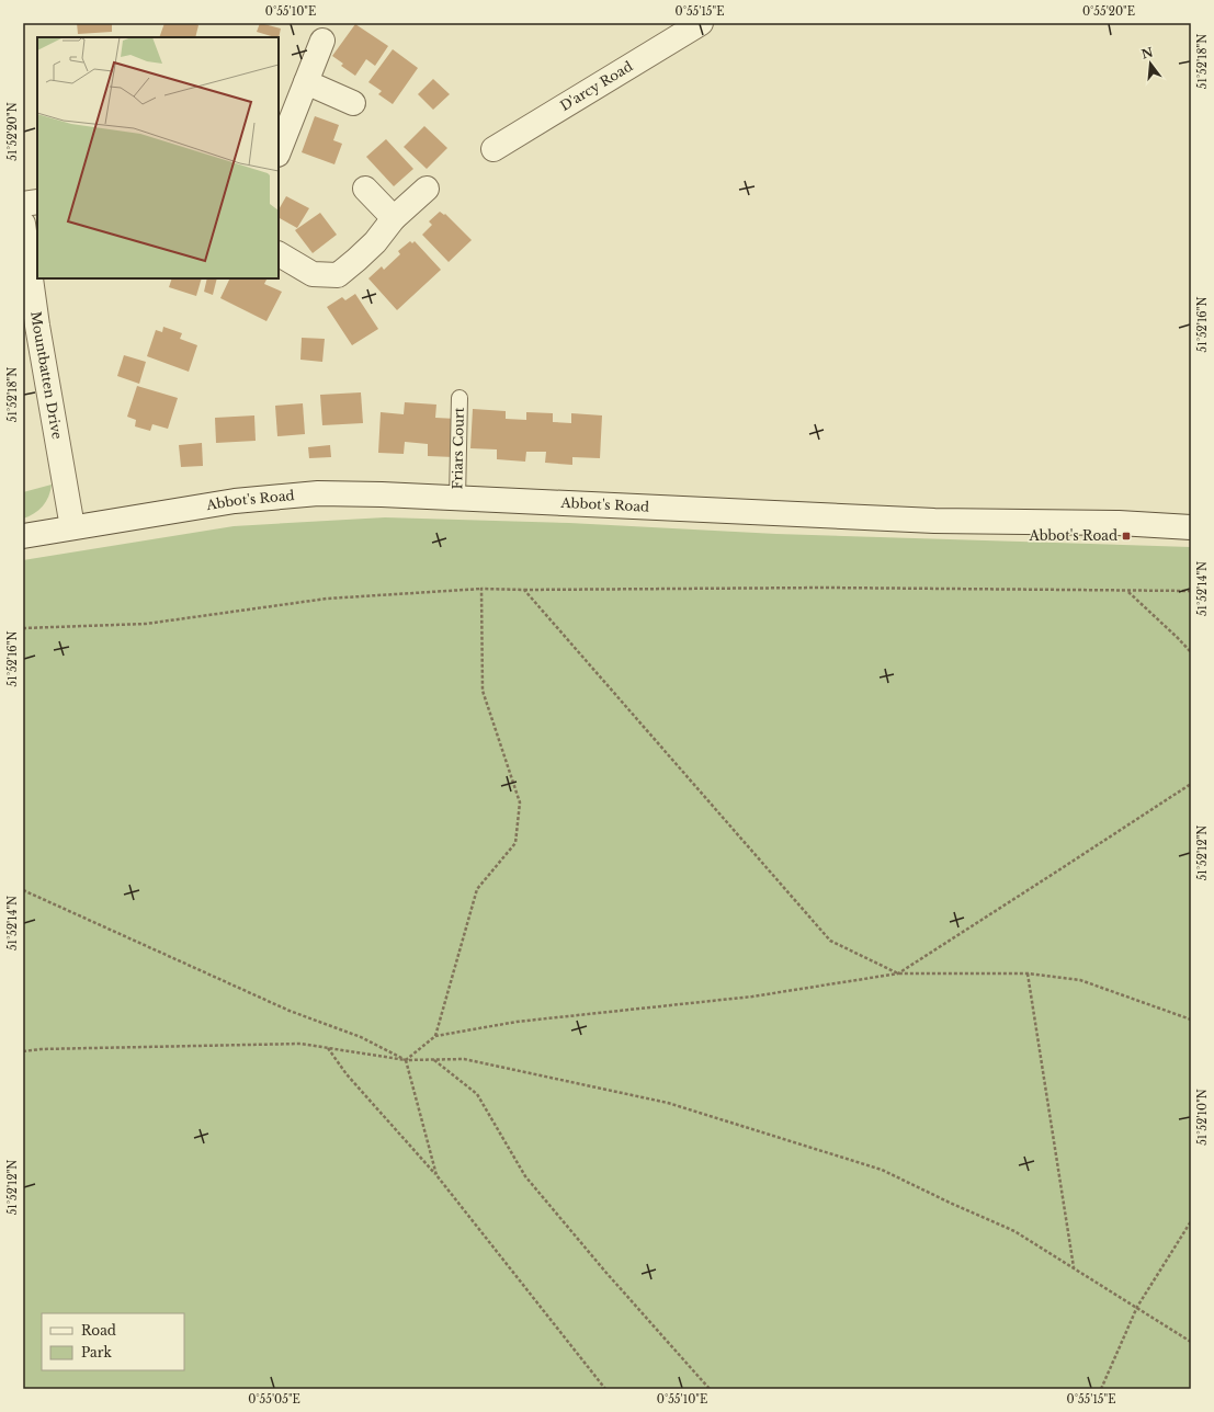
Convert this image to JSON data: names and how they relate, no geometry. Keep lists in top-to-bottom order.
{
  "streets": {
    "street": ["D'arcy Road", "Mountbatten Drive", "Abbot's Road"],
    "lane": ["Friars Court"]
  },
  "crossings": [
    ["Mountbatten Drive", "Abbot's Road"],
    ["Friars Court", "Abbot's Road"]
  ],
  "places": {
    "transit": ["Abbot's Road"]
  },
  "legend": ["Road", "Park"],
  "north": "top",
  "coordinates": [
    "0°55'10\"E",
    "0°55'15\"E",
    "0°55'20\"E",
    "51°52'18\"N",
    "51°52'20\"N",
    "51°52'16\"N",
    "51°52'14\"N",
    "51°52'12\"N",
    "51°52'10\"N",
    "0°55'05\"E"
  ]
}
